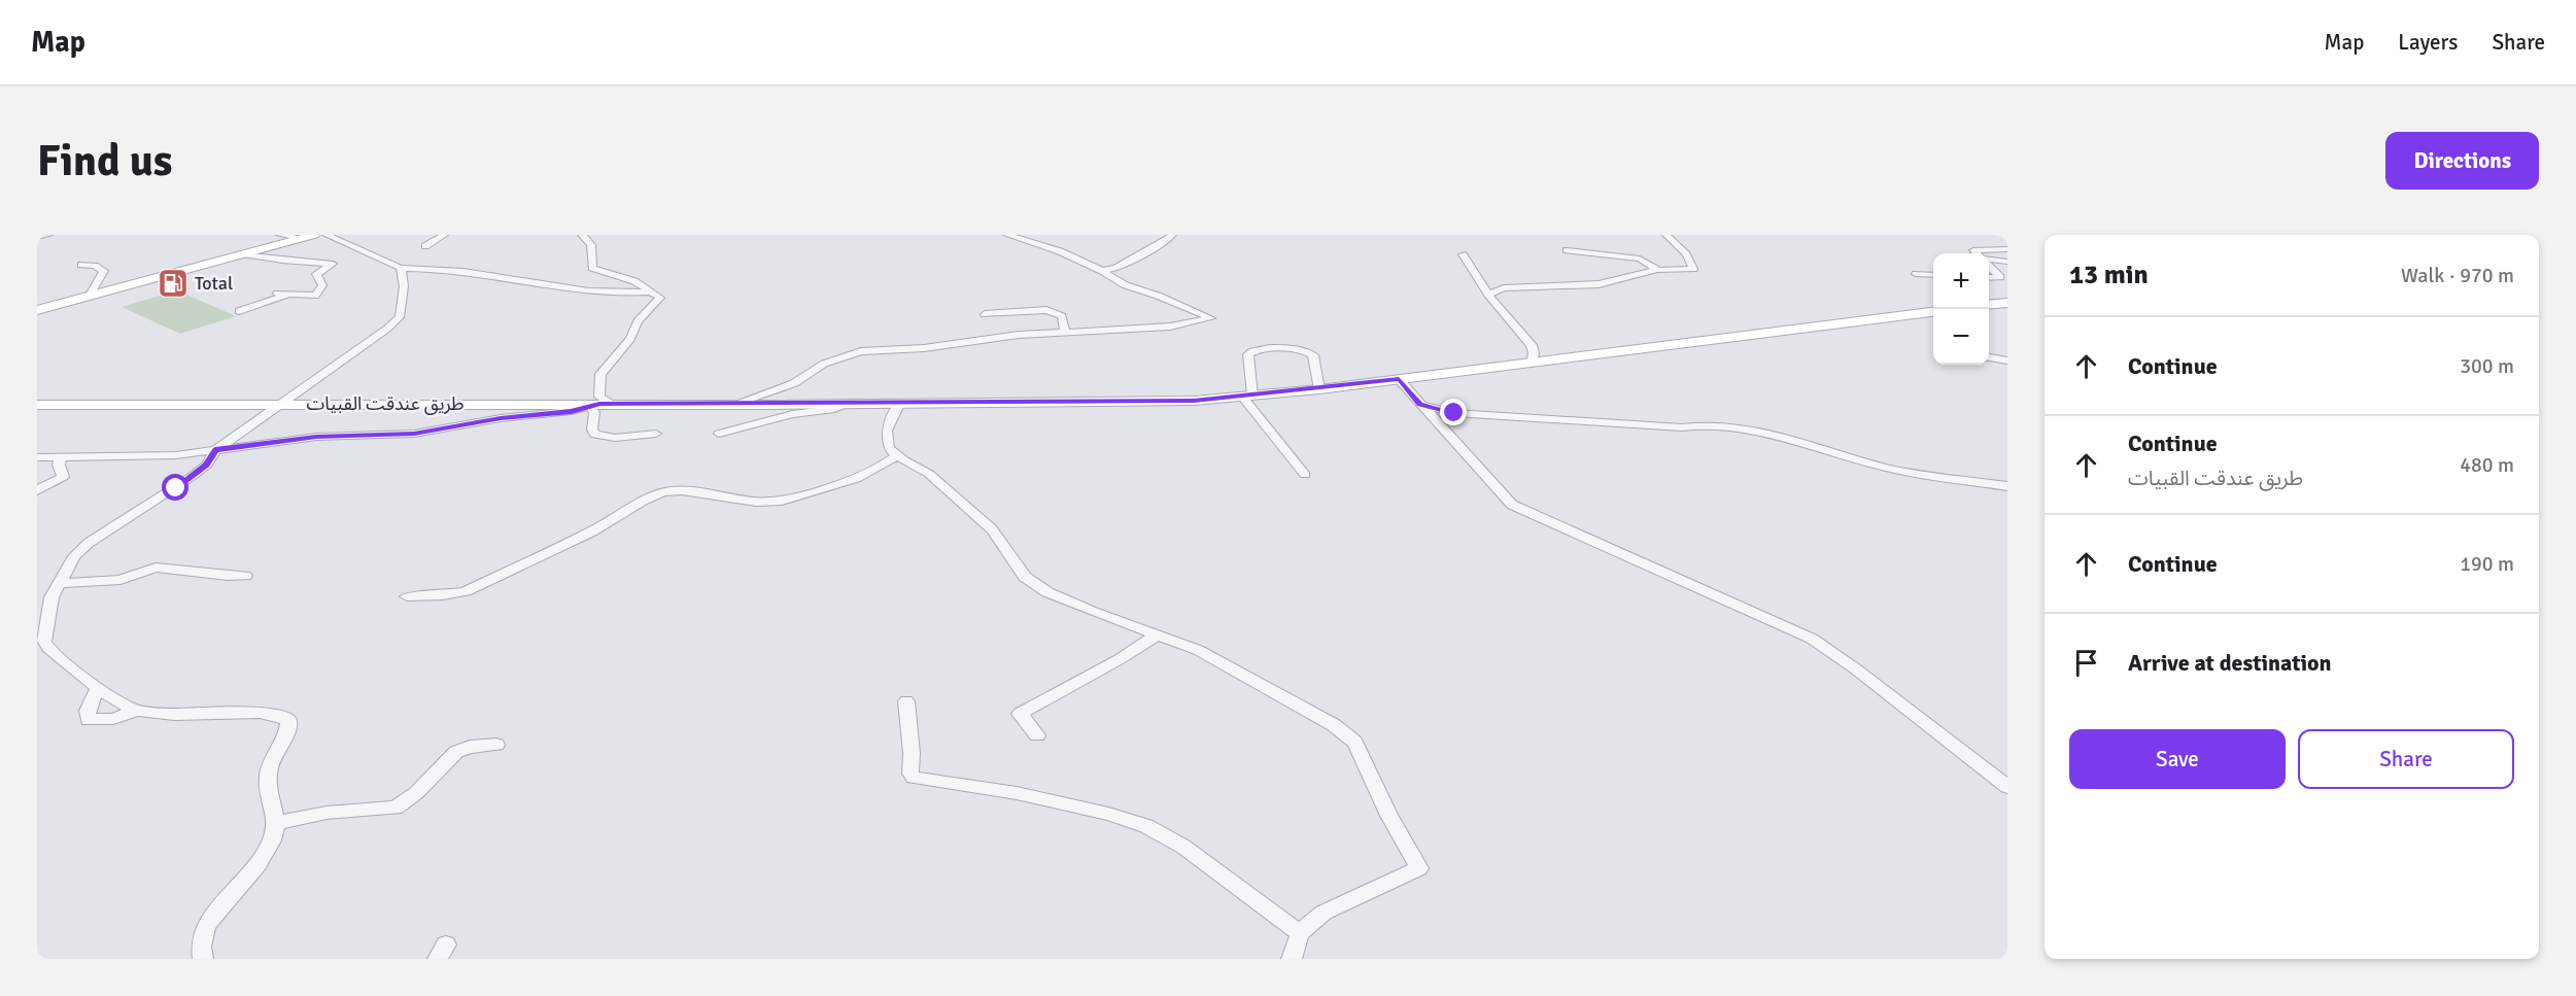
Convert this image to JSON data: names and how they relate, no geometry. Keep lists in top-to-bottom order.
{
  "streets": {
    "main road": ["طريق عندقت القبيات"]
  },
  "places": {
    "fuel station": ["Total"]
  },
  "page": {
    "header": "Map",
    "nav": ["Map", "Layers", "Share"],
    "buttons": [
      "Directions",
      ["Save", "Share"]
    ],
    "title": "Find us",
    "heading": ["13 min", "Walk · 970 m"],
    "map_buttons": ["+", "−"],
    "list": [
      ["Continue", "300 m"],
      ["Continue", "طريق عندقت القبيات", "480 m"],
      ["Continue", "190 m"],
      "Arrive at destination"
    ]
  }
}
